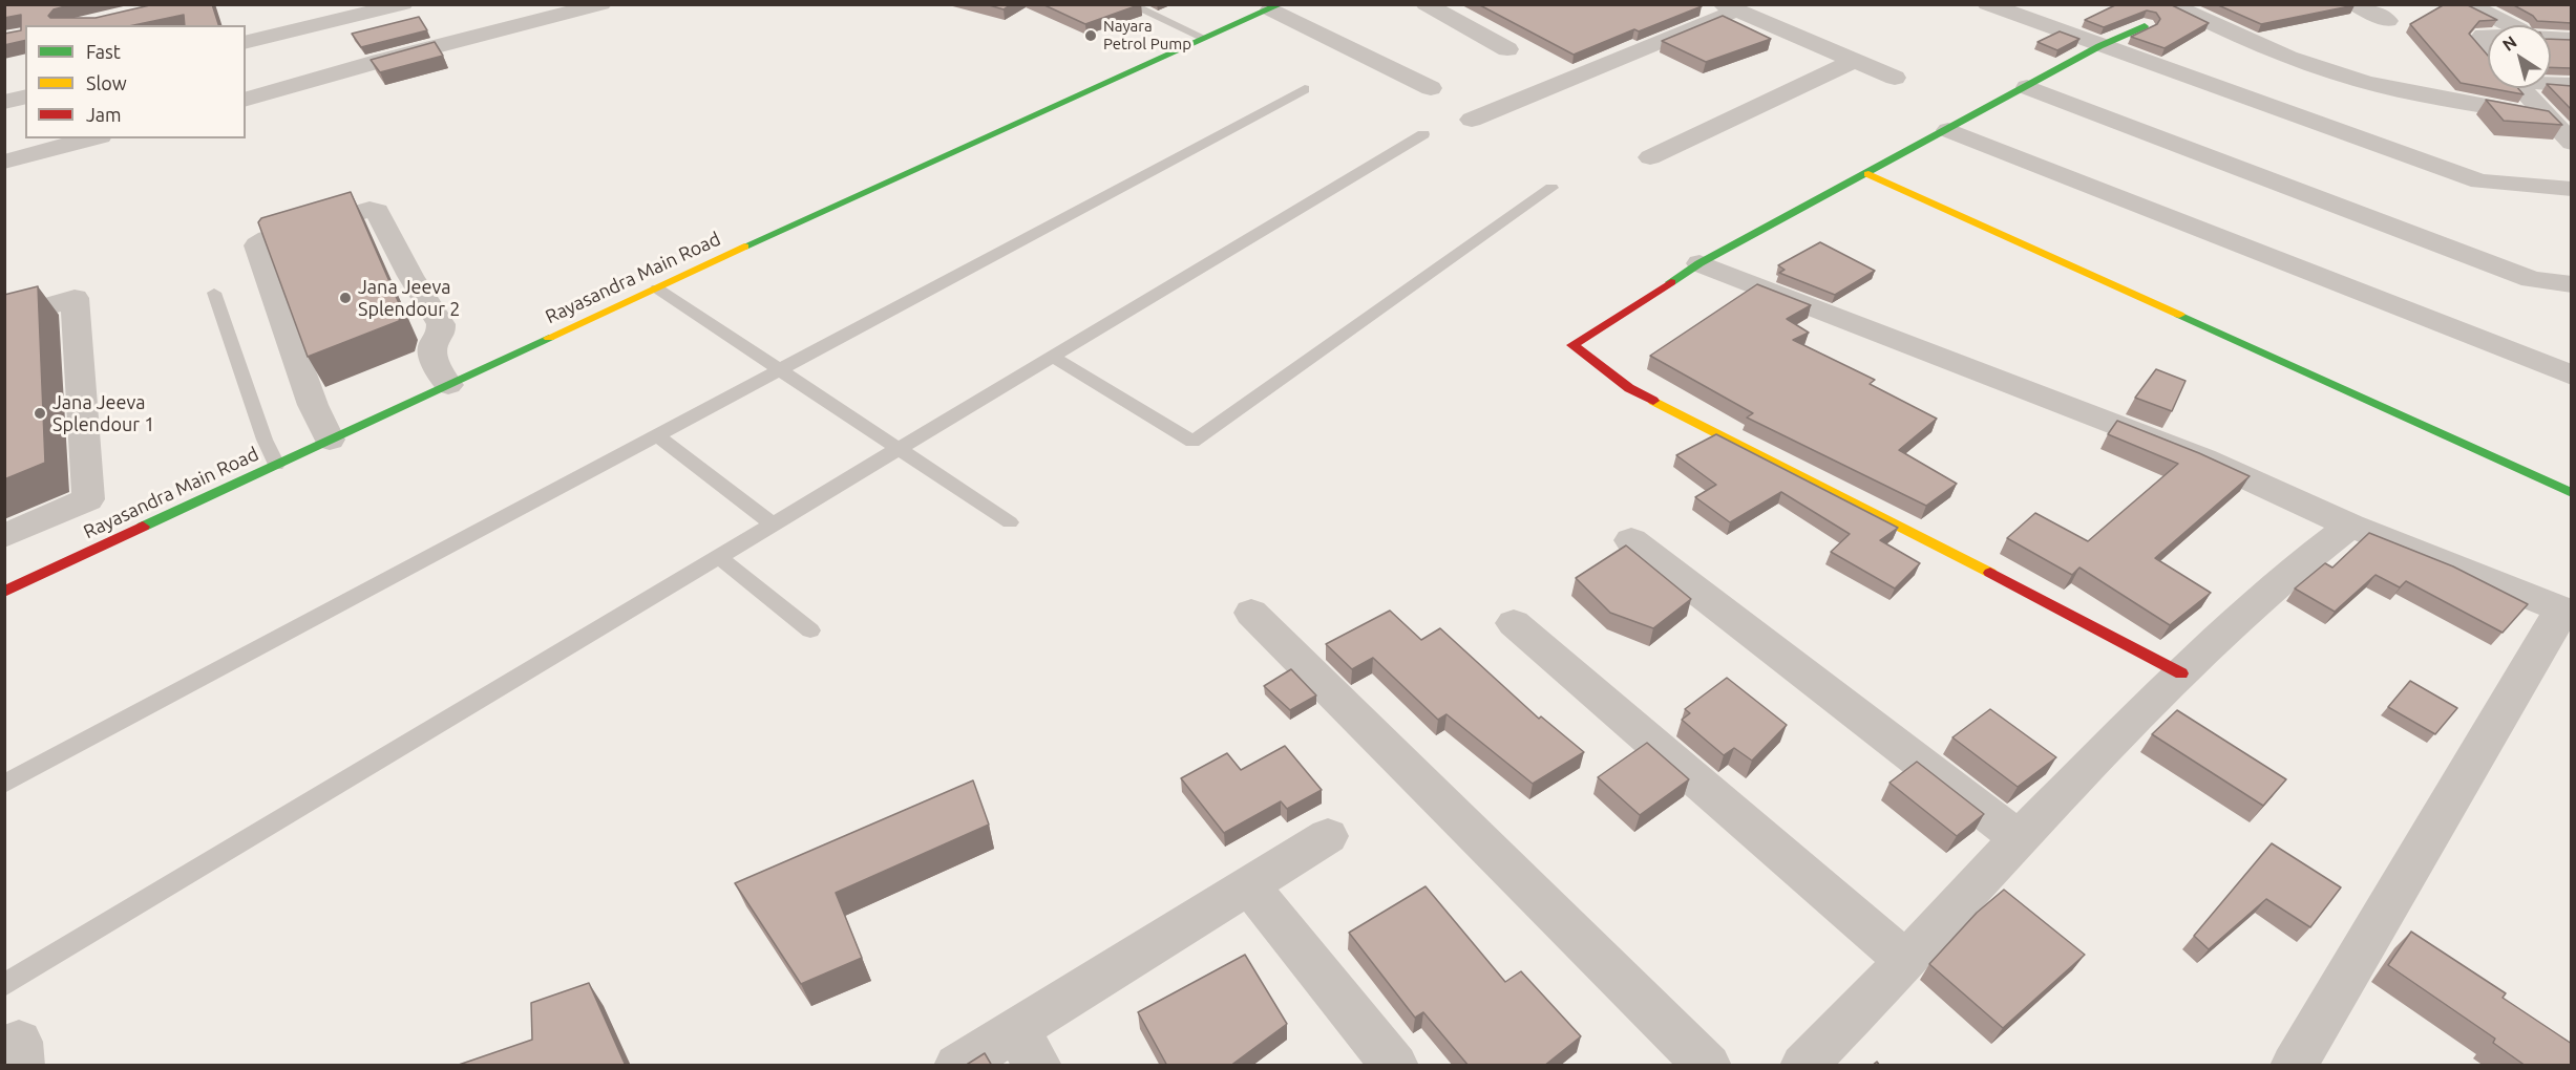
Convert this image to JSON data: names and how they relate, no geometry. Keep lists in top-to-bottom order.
{
  "streets": {
    "street": ["Rayasandra Main Road"]
  },
  "places": ["Nayara Petrol Pump", "Jana Jeeva Splendour 2", "Jana Jeeva Splendour 1"],
  "legend": ["Fast", "Slow", "Jam"],
  "north": "top left"
}
